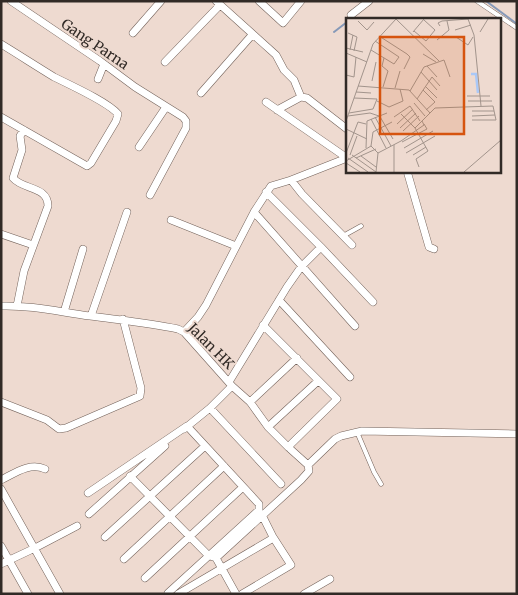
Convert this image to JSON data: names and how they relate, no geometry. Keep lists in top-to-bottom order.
{
  "streets": {
    "street": ["Gang Parna", "Jalan HK"]
  }
}
